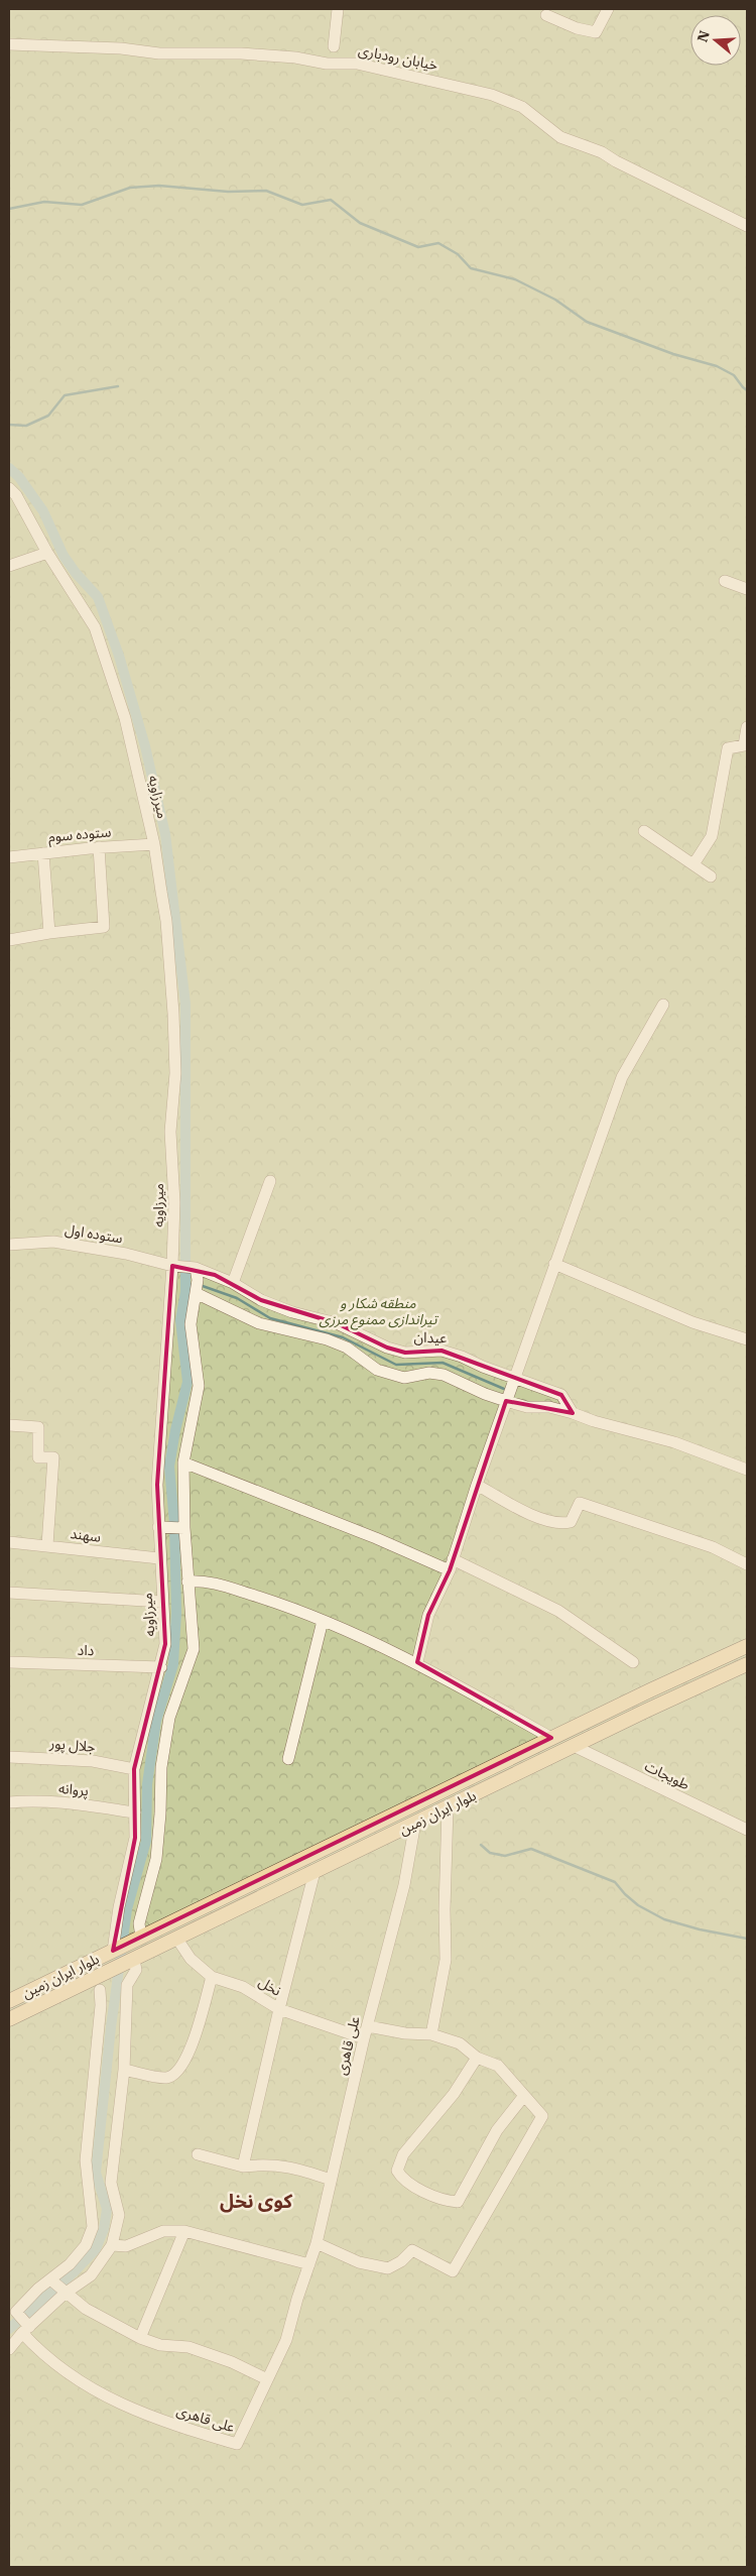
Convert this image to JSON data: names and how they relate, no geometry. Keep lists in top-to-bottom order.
{
  "streets": {
    "main road": ["بلوار ایران زمین"],
    "street": [
      "خیابان رودباری",
      "میرزاویه",
      "ستوده سوم",
      "ستوده اول",
      "عیدان",
      "سهند",
      "داد",
      "جلال پور",
      "طویجات",
      "پروانه",
      "نخل",
      "علی قاهری"
    ]
  },
  "crossings": [
    ["میرزاویه", "ستوده سوم"],
    ["میرزاویه", "ستوده اول"],
    ["میرزاویه", "سهند"],
    ["میرزاویه", "داد"],
    ["میرزاویه", "جلال پور"],
    ["میرزاویه", "پروانه"],
    ["میرزاویه", "بلوار ایران زمین"],
    ["ستوده اول", "عیدان"],
    ["طویجات", "بلوار ایران زمین"],
    ["بلوار ایران زمین", "نخل"],
    ["بلوار ایران زمین", "علی قاهری"],
    ["نخل", "علی قاهری"]
  ],
  "districts": ["کوی نخل"],
  "parks": ["منطقه شکار و تیراندازی ممنوع مرزی"],
  "north": "left"
}
